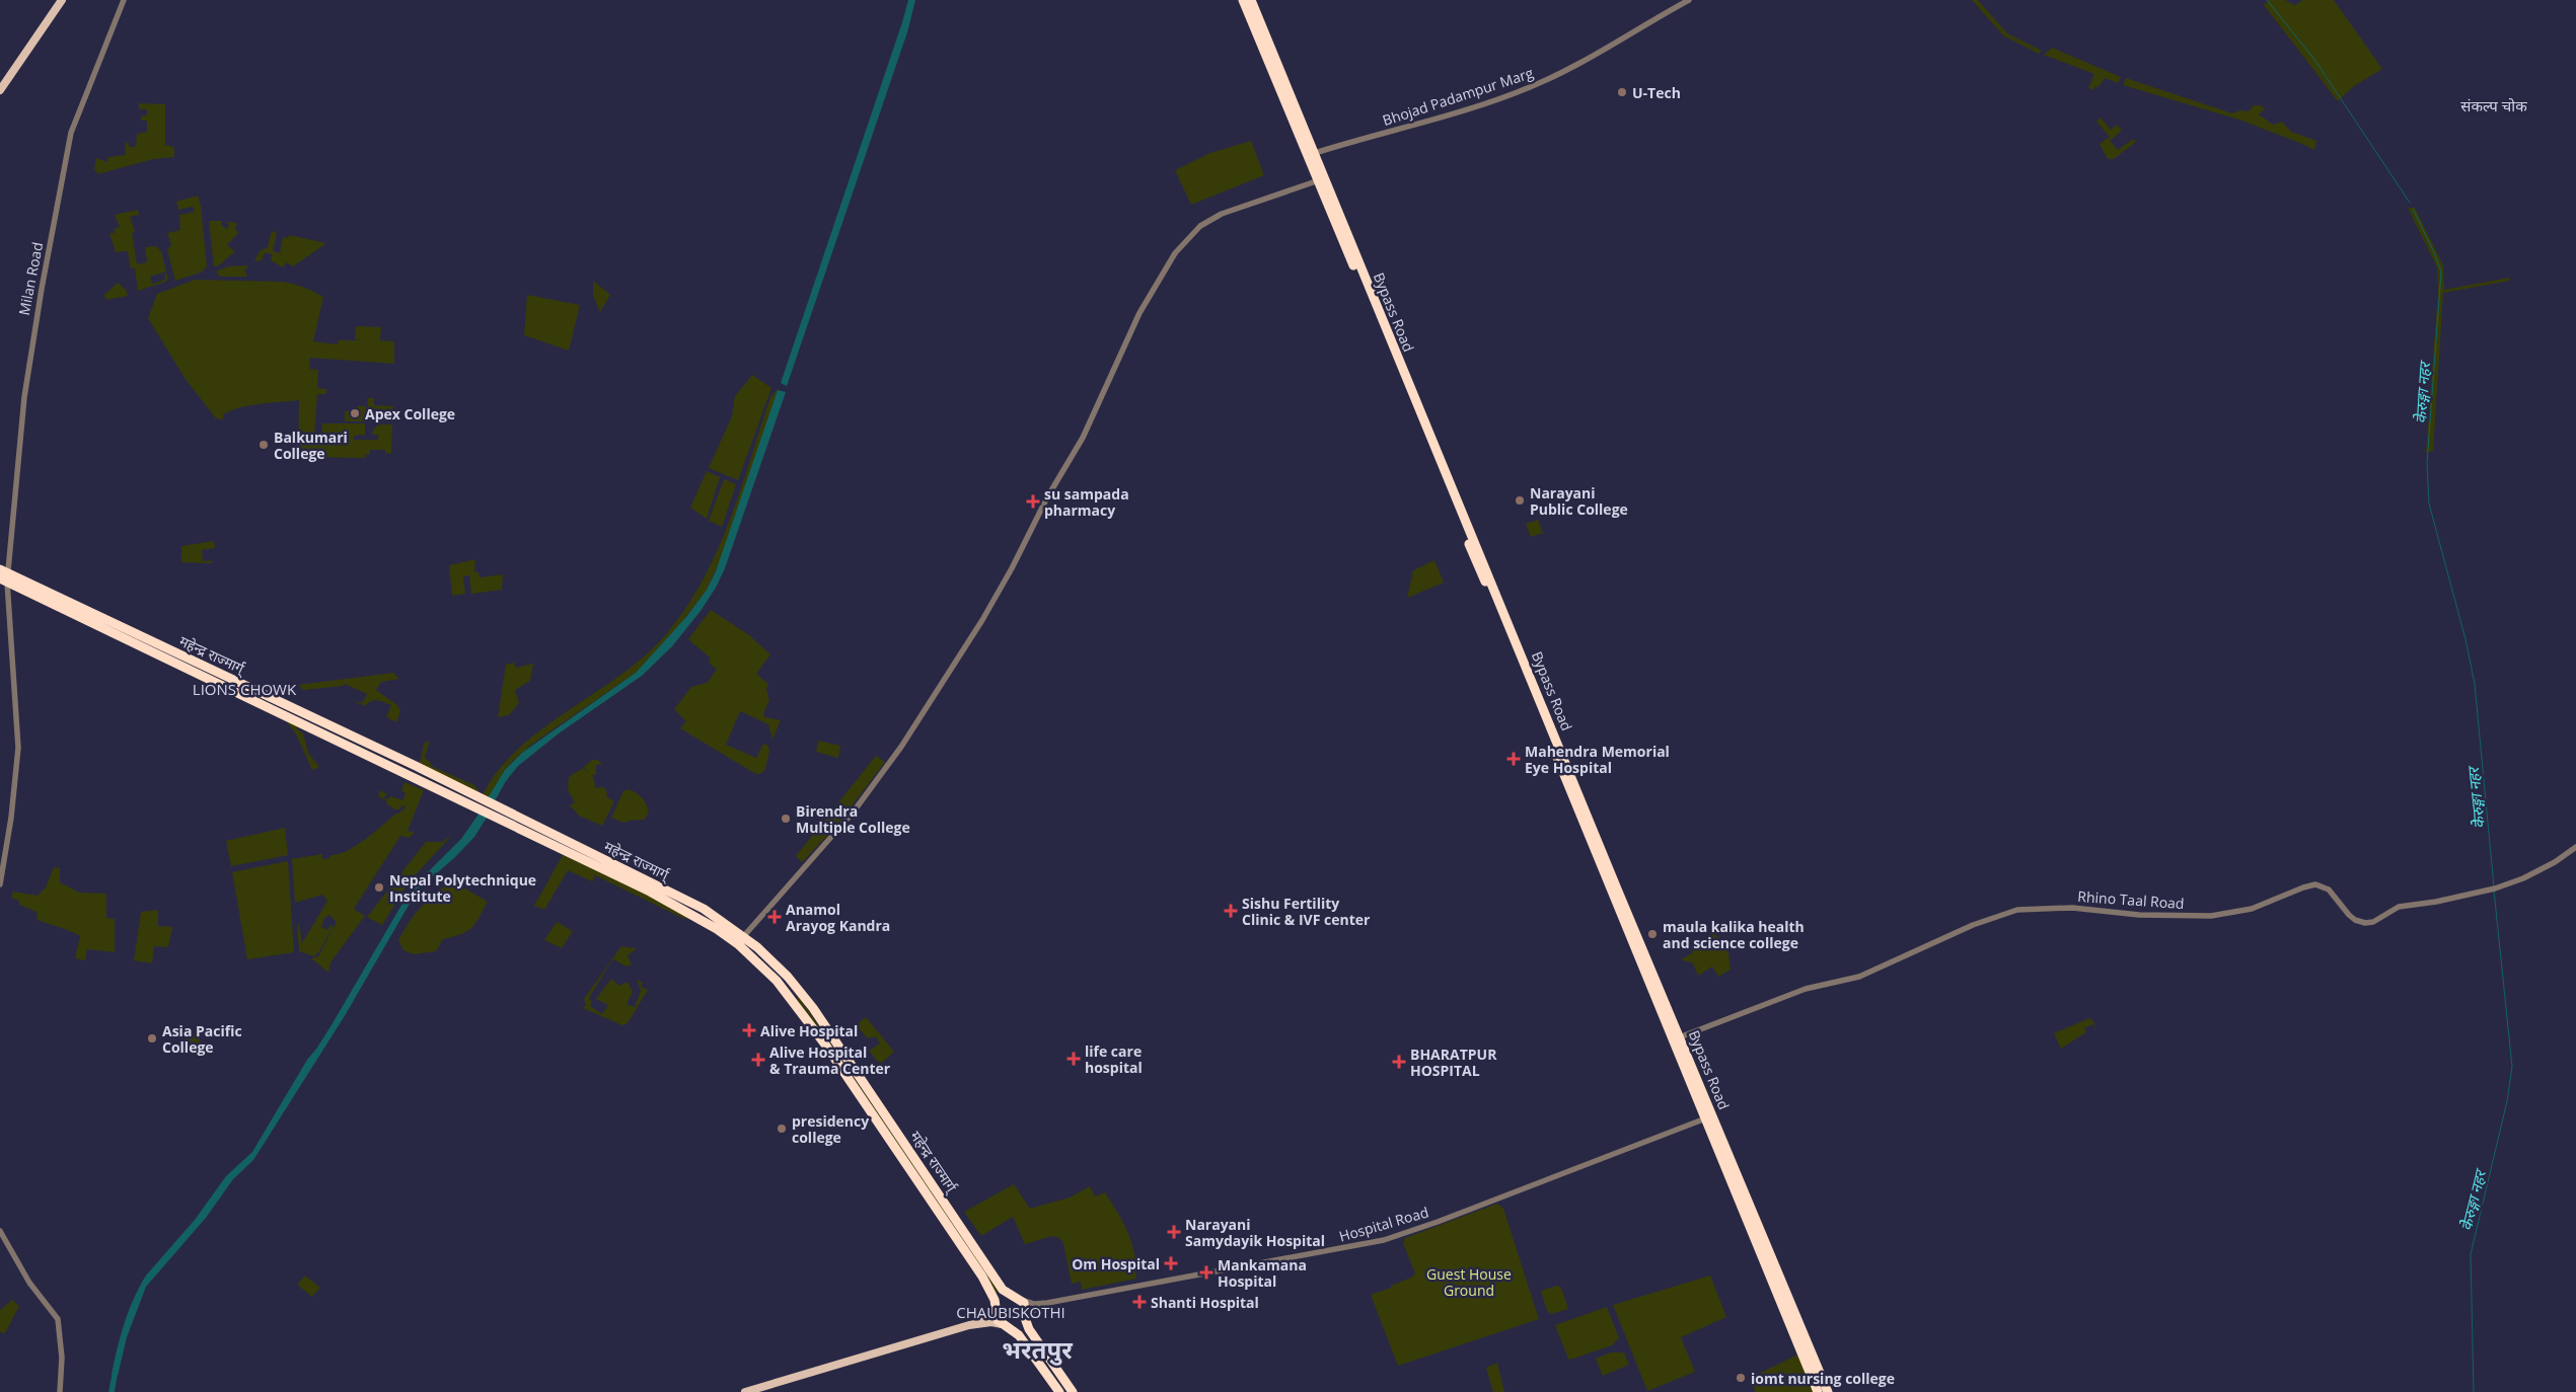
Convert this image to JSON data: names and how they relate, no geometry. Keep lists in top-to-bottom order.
{
  "streets": {
    "highway": ["Bypass Road", "महेन्द्र राज्मार्ग्"],
    "street": [
      "Bhojad Padampur Marg",
      "Milan Road",
      "Rhino Taal Road",
      "Hospital Road"
    ]
  },
  "crossings": [
    ["Bhojad Padampur Marg", "Bypass Road"],
    ["Milan Road", "महेन्द्र राज्मार्ग्"],
    ["Bypass Road", "Rhino Taal Road"],
    ["Bypass Road", "Hospital Road"],
    ["महेन्द्र राज्मार्ग्", "Hospital Road"]
  ],
  "districts": [
    "संकल्प चोक",
    "LIONS CHOWK",
    "CHAUBISKOTHI",
    "भरतपुर"
  ],
  "water": ["केेरुङ्गा नहर"],
  "parks": ["Guest House Ground"],
  "places": {
    "other": [
      "U-Tech",
      "Apex College",
      "Balkumari College",
      "Narayani Public College",
      "Birendra Multiple College",
      "Nepal Polytechnique Institute",
      "maula kalika health and science college",
      "Asia Pacific College",
      "presidency college",
      "iomt nursing college"
    ],
    "health": [
      "su sampada pharmacy",
      "Mahendra Memorial Eye Hospital",
      "Sishu Fertility Clinic & IVF center",
      "Anamol Arayog Kandra",
      "Alive Hospital",
      "life care hospital",
      "Alive Hospital & Trauma Center",
      "BHARATPUR HOSPITAL",
      "Narayani Samydayik Hospital",
      "Om Hospital",
      "Mankamana Hospital",
      "Shanti Hospital"
    ]
  }
}
